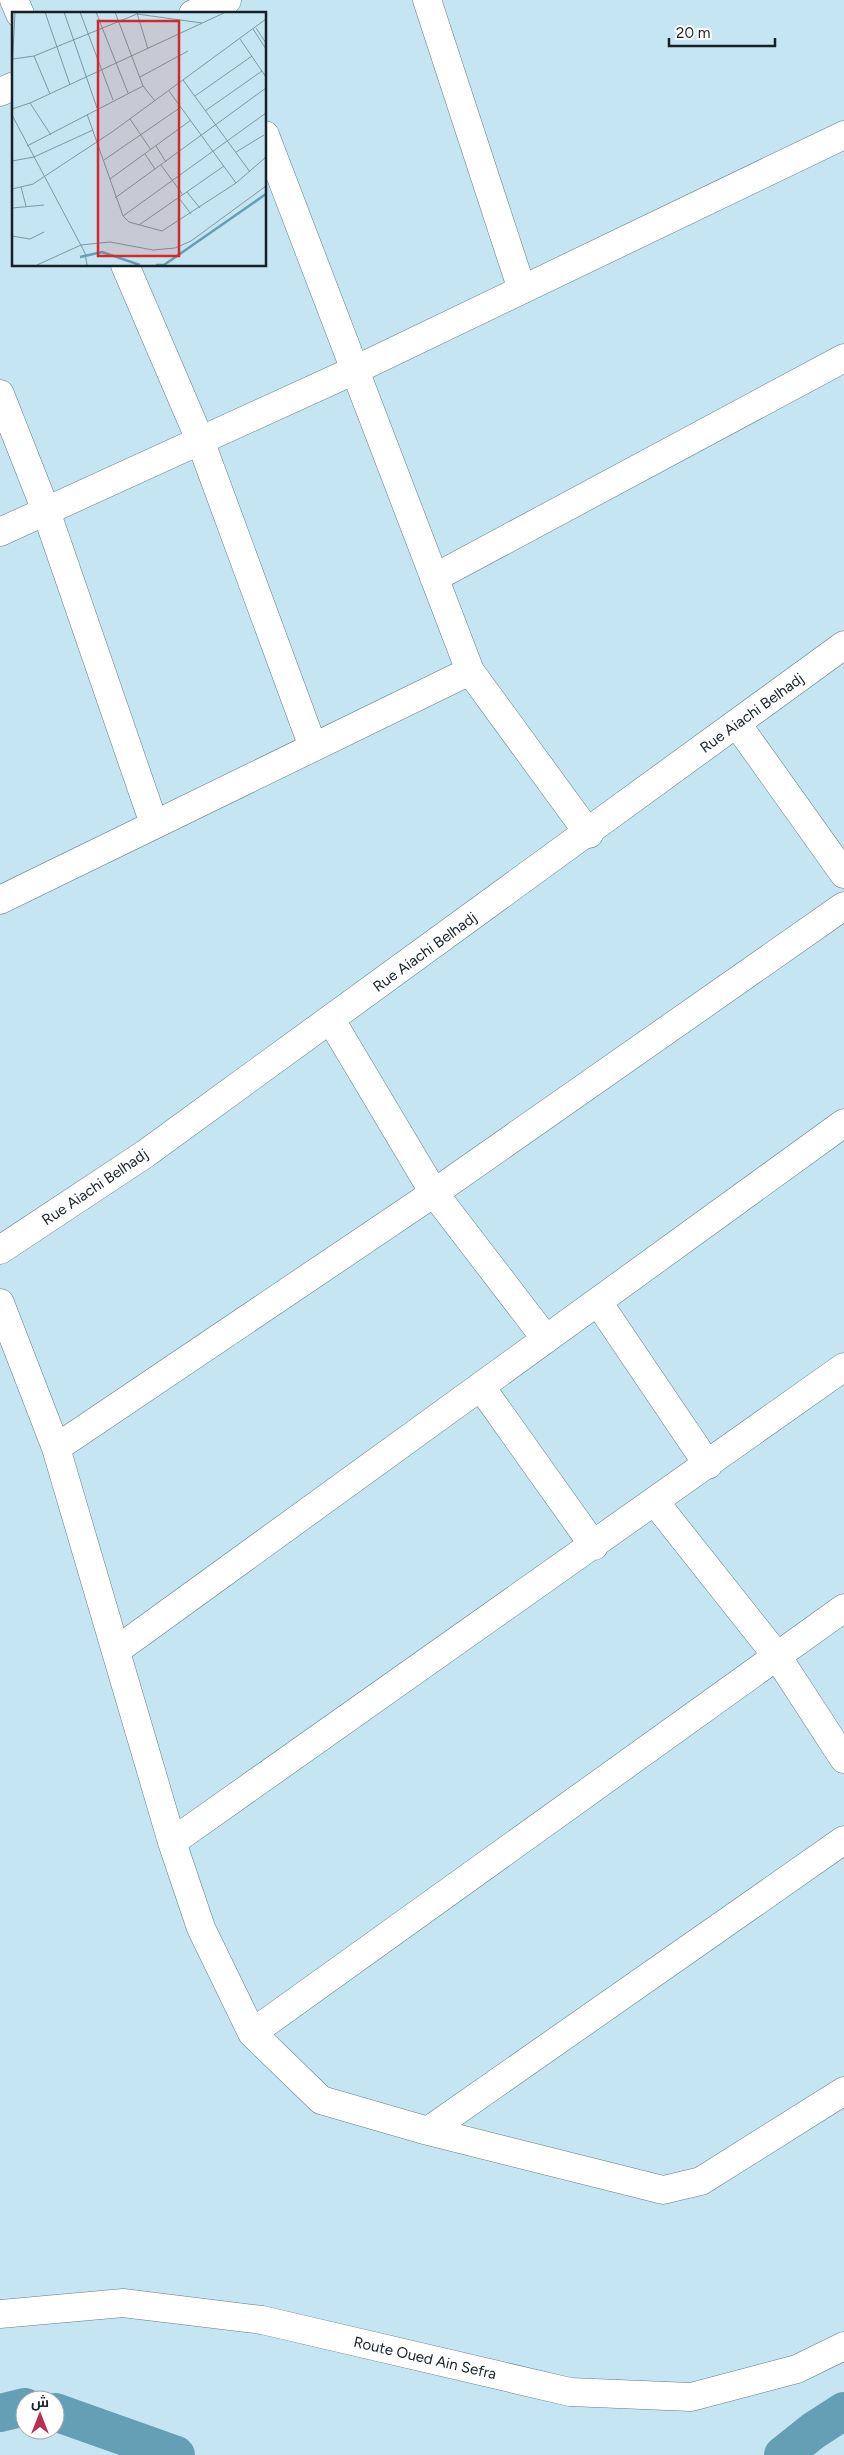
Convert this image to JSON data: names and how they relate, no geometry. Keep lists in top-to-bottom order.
{
  "streets": {
    "street": ["Rue Aiachi Belhadj", "Route Oued Ain Sefra"]
  },
  "scale_bar": "20 m",
  "north": "top"
}
